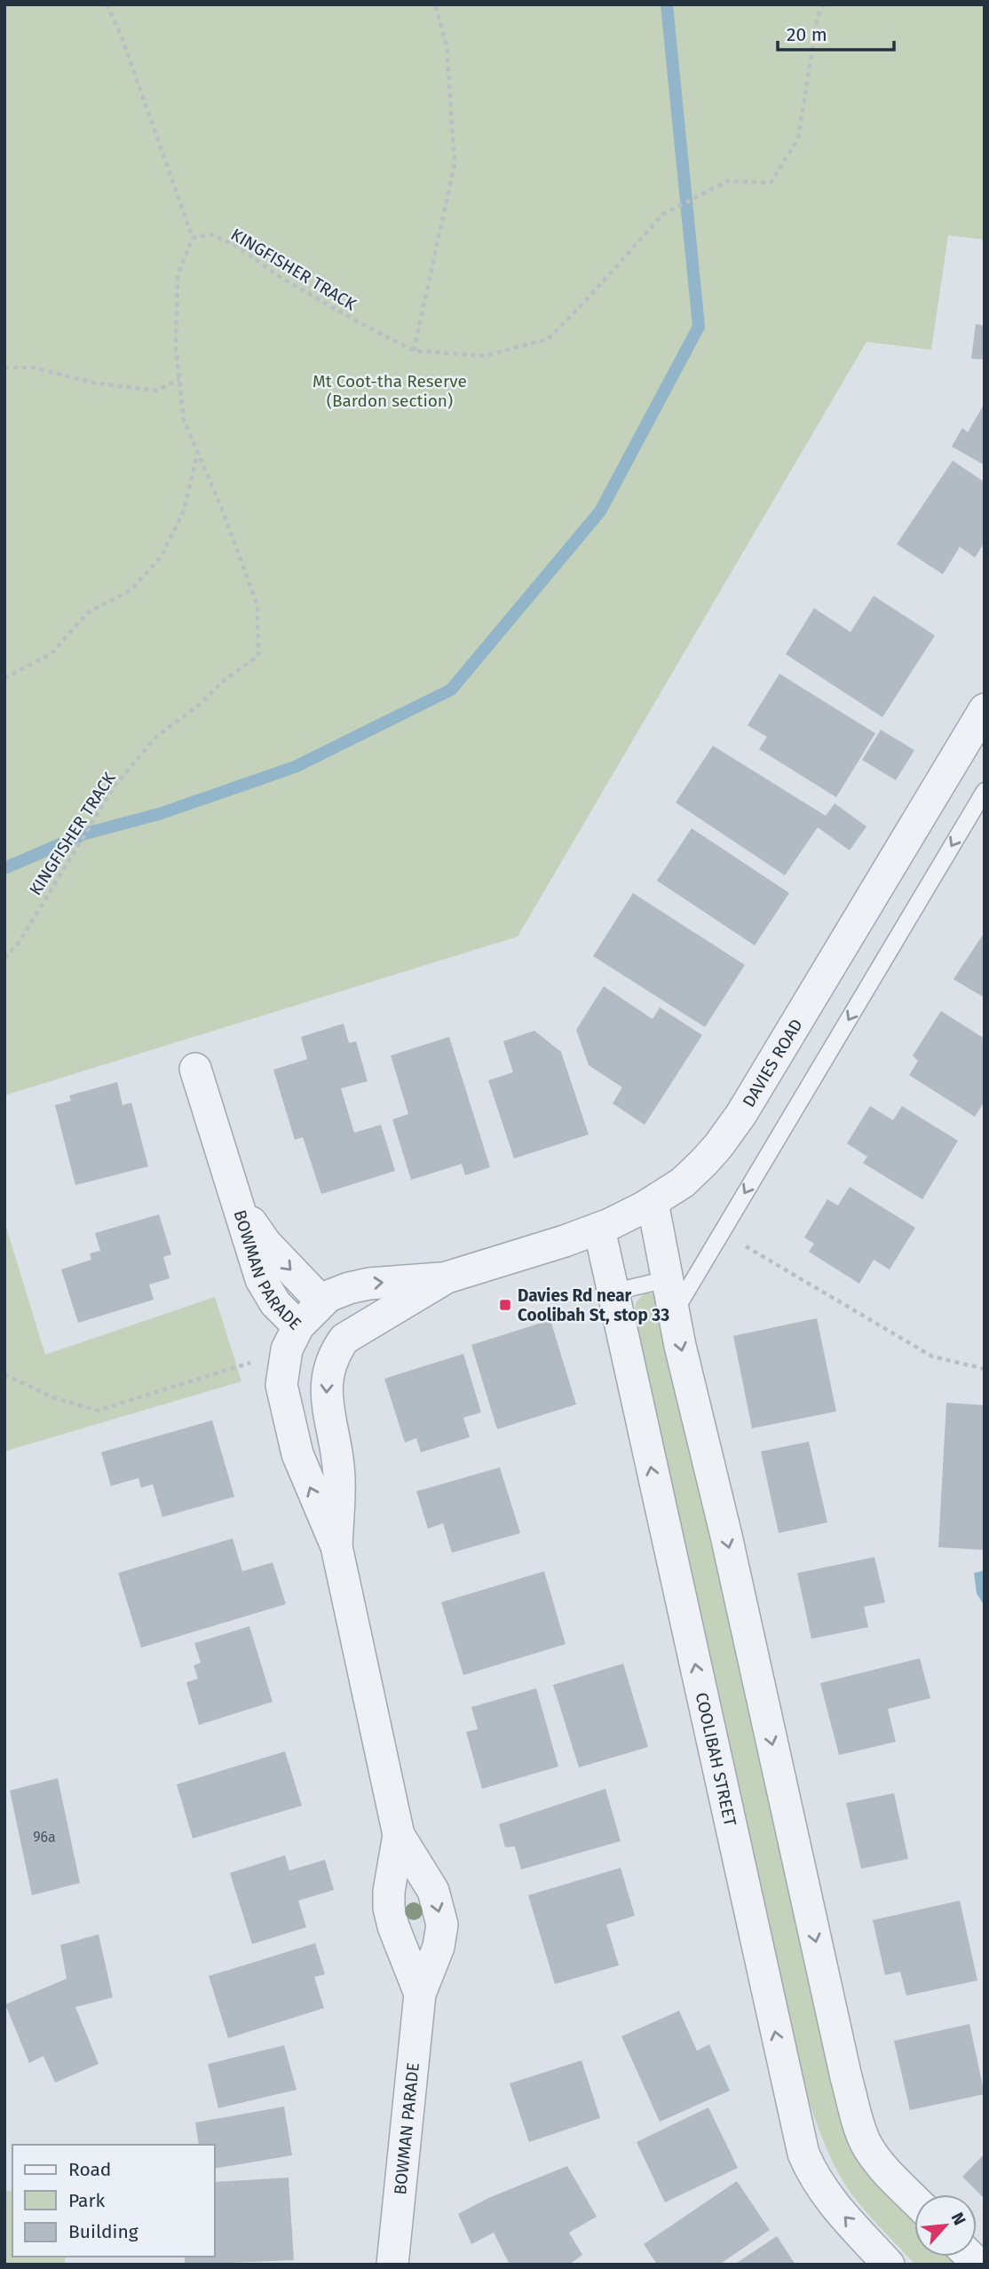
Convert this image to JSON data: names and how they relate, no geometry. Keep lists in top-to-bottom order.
{
  "streets": {
    "street": ["DAVIES ROAD", "BOWMAN PARADE", "COOLIBAH STREET"],
    "path": ["KINGFISHER TRACK"]
  },
  "crossings": [
    ["DAVIES ROAD", "BOWMAN PARADE"],
    ["DAVIES ROAD", "COOLIBAH STREET"]
  ],
  "parks": ["Mt Coot-tha Reserve (Bardon section)"],
  "places": {
    "transit": ["Davies Rd near Coolibah St, stop 33"]
  },
  "house_numbers": ["96a"],
  "legend": ["Road", "Park", "Building"],
  "scale_bar": "20 m",
  "north": "top right"
}
